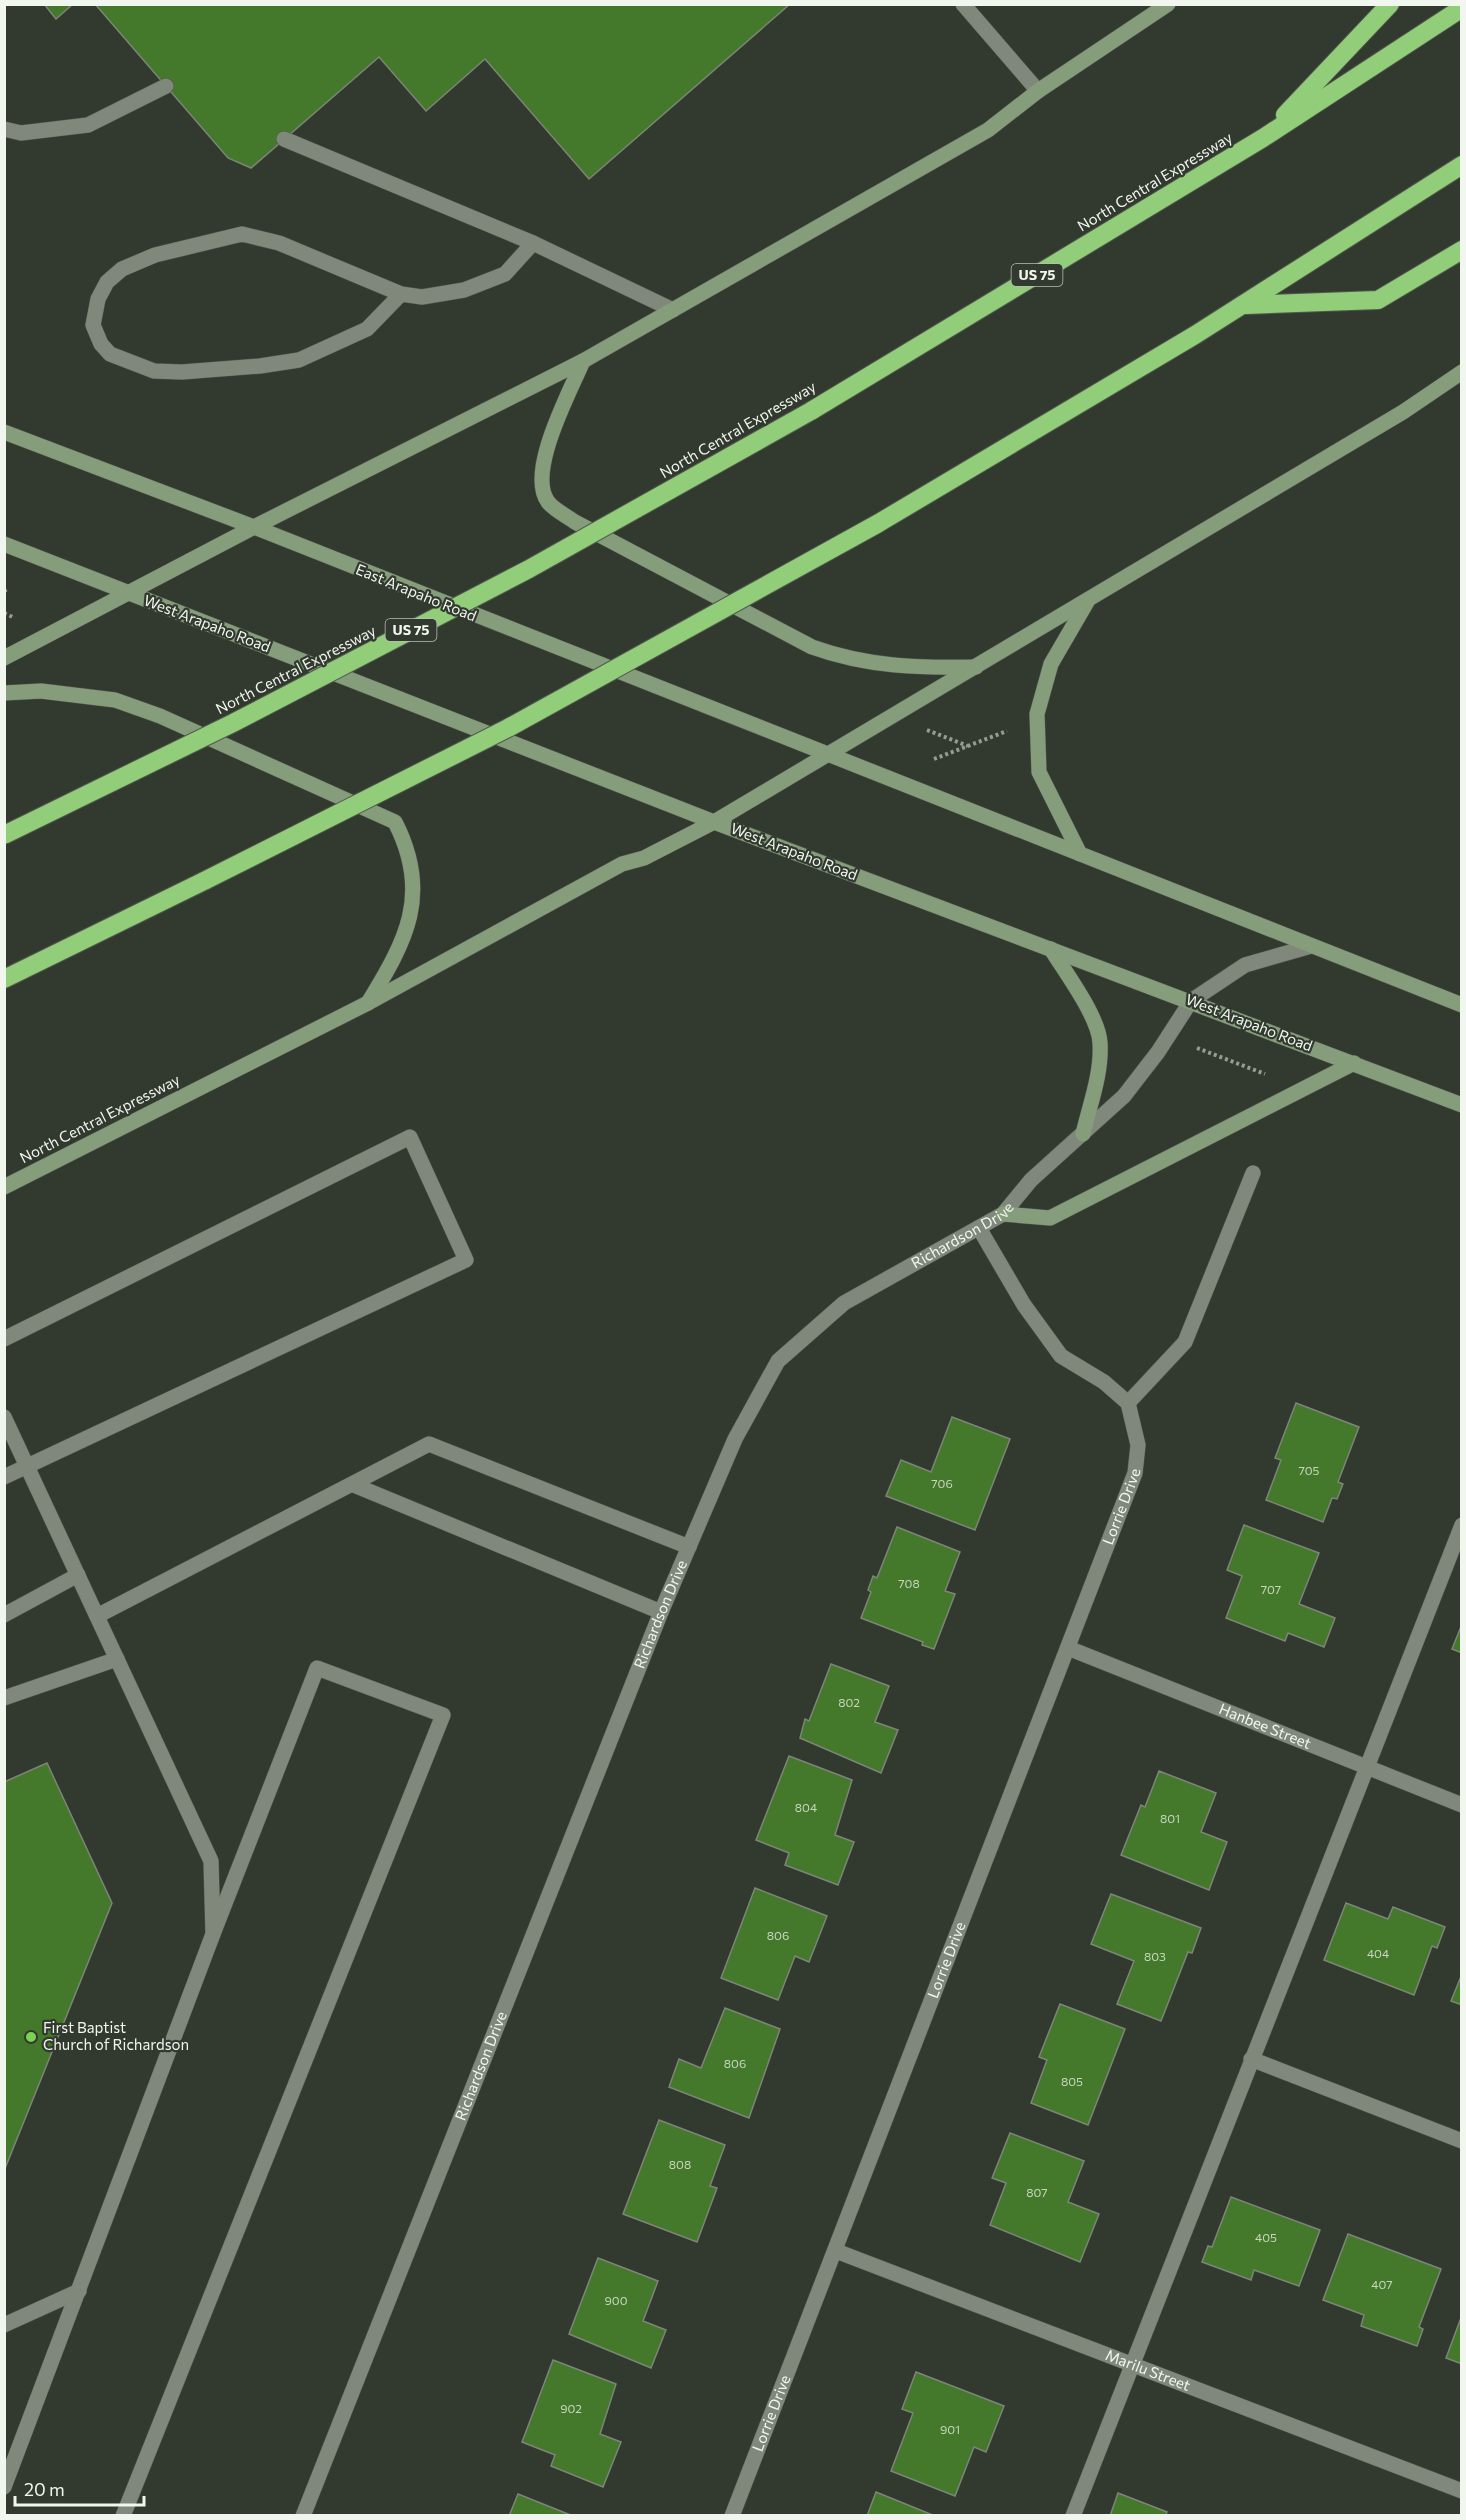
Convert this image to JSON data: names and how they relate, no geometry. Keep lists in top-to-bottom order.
{
  "streets": {
    "highway": ["North Central Expressway", "US 75"],
    "main road": ["East Arapaho Road", "West Arapaho Road"],
    "street": [
      "Richardson Drive",
      "Lorrie Drive",
      "Hanbee Street",
      "Marilu Street"
    ]
  },
  "crossings": [
    ["North Central Expressway", "East Arapaho Road"],
    ["North Central Expressway", "West Arapaho Road"],
    ["West Arapaho Road", "Richardson Drive"],
    ["Lorrie Drive", "Hanbee Street"],
    ["Lorrie Drive", "Marilu Street"]
  ],
  "places": ["First Baptist Church of Richardson"],
  "house_numbers": [
    "705",
    "706",
    "708",
    "707",
    "802",
    "804",
    "801",
    "806",
    "404",
    "803",
    "806",
    "805",
    "808",
    "807",
    "405",
    "407",
    "900",
    "902",
    "901"
  ],
  "scale_bar": "20 m"
}
